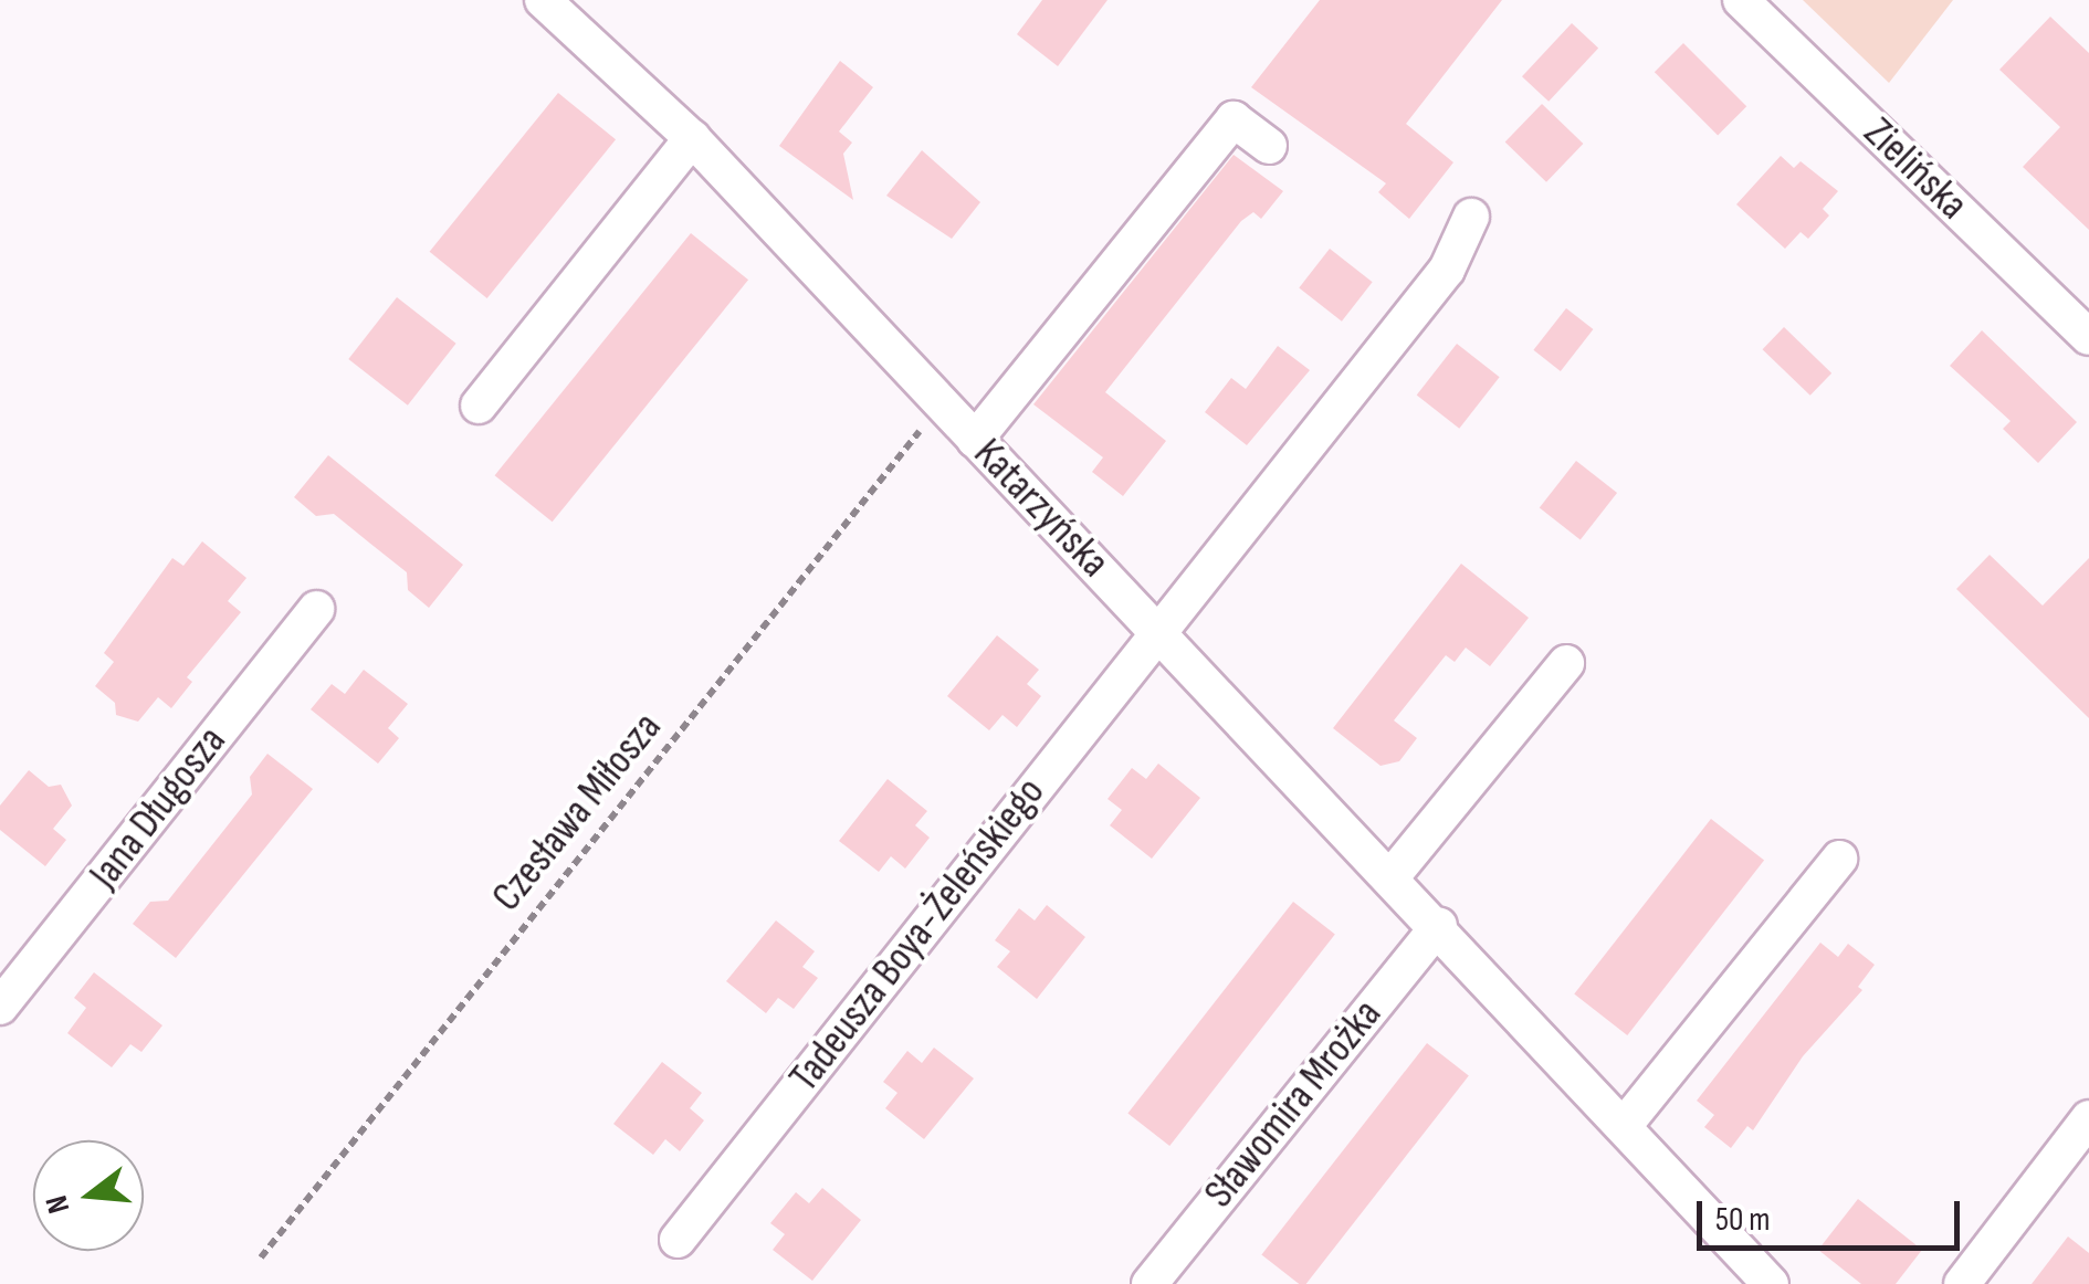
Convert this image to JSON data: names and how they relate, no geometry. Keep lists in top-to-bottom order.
{
  "streets": {
    "street": [
      "Zielińska",
      "Katarzyńska",
      "Jana Długosza",
      "Tadeusza Boya-Żeleńskiego",
      "Sławomira Mrożka"
    ],
    "path": ["Czesława Miłosza"]
  },
  "crossings": [
    ["Katarzyńska", "Czesława Miłosza"],
    ["Katarzyńska", "Tadeusza Boya-Żeleńskiego"],
    ["Katarzyńska", "Sławomira Mrożka"]
  ],
  "scale_bar": "50 m",
  "north": "left"
}
